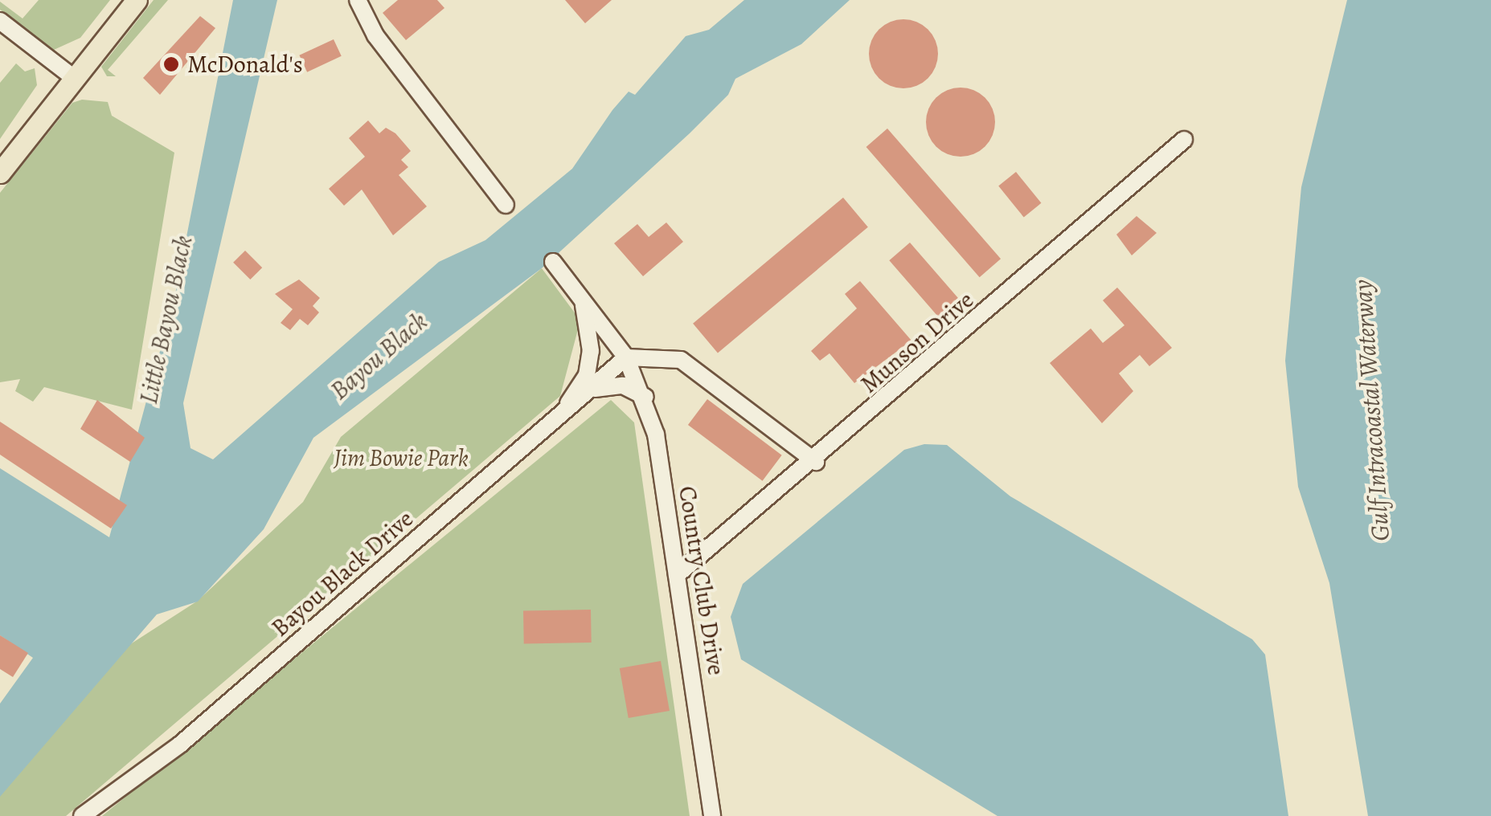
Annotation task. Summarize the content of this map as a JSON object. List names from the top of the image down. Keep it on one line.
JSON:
{"streets":{"street":["Munson Drive","Bayou Black Drive","Country Club Drive"]},"crossings":[["Munson Drive","Country Club Drive"],["Bayou Black Drive","Country Club Drive"]],"water":["Little Bayou Black","Bayou Black","Gulf Intracoastal Waterway"],"parks":["Jim Bowie Park"],"places":["McDonald's"]}
